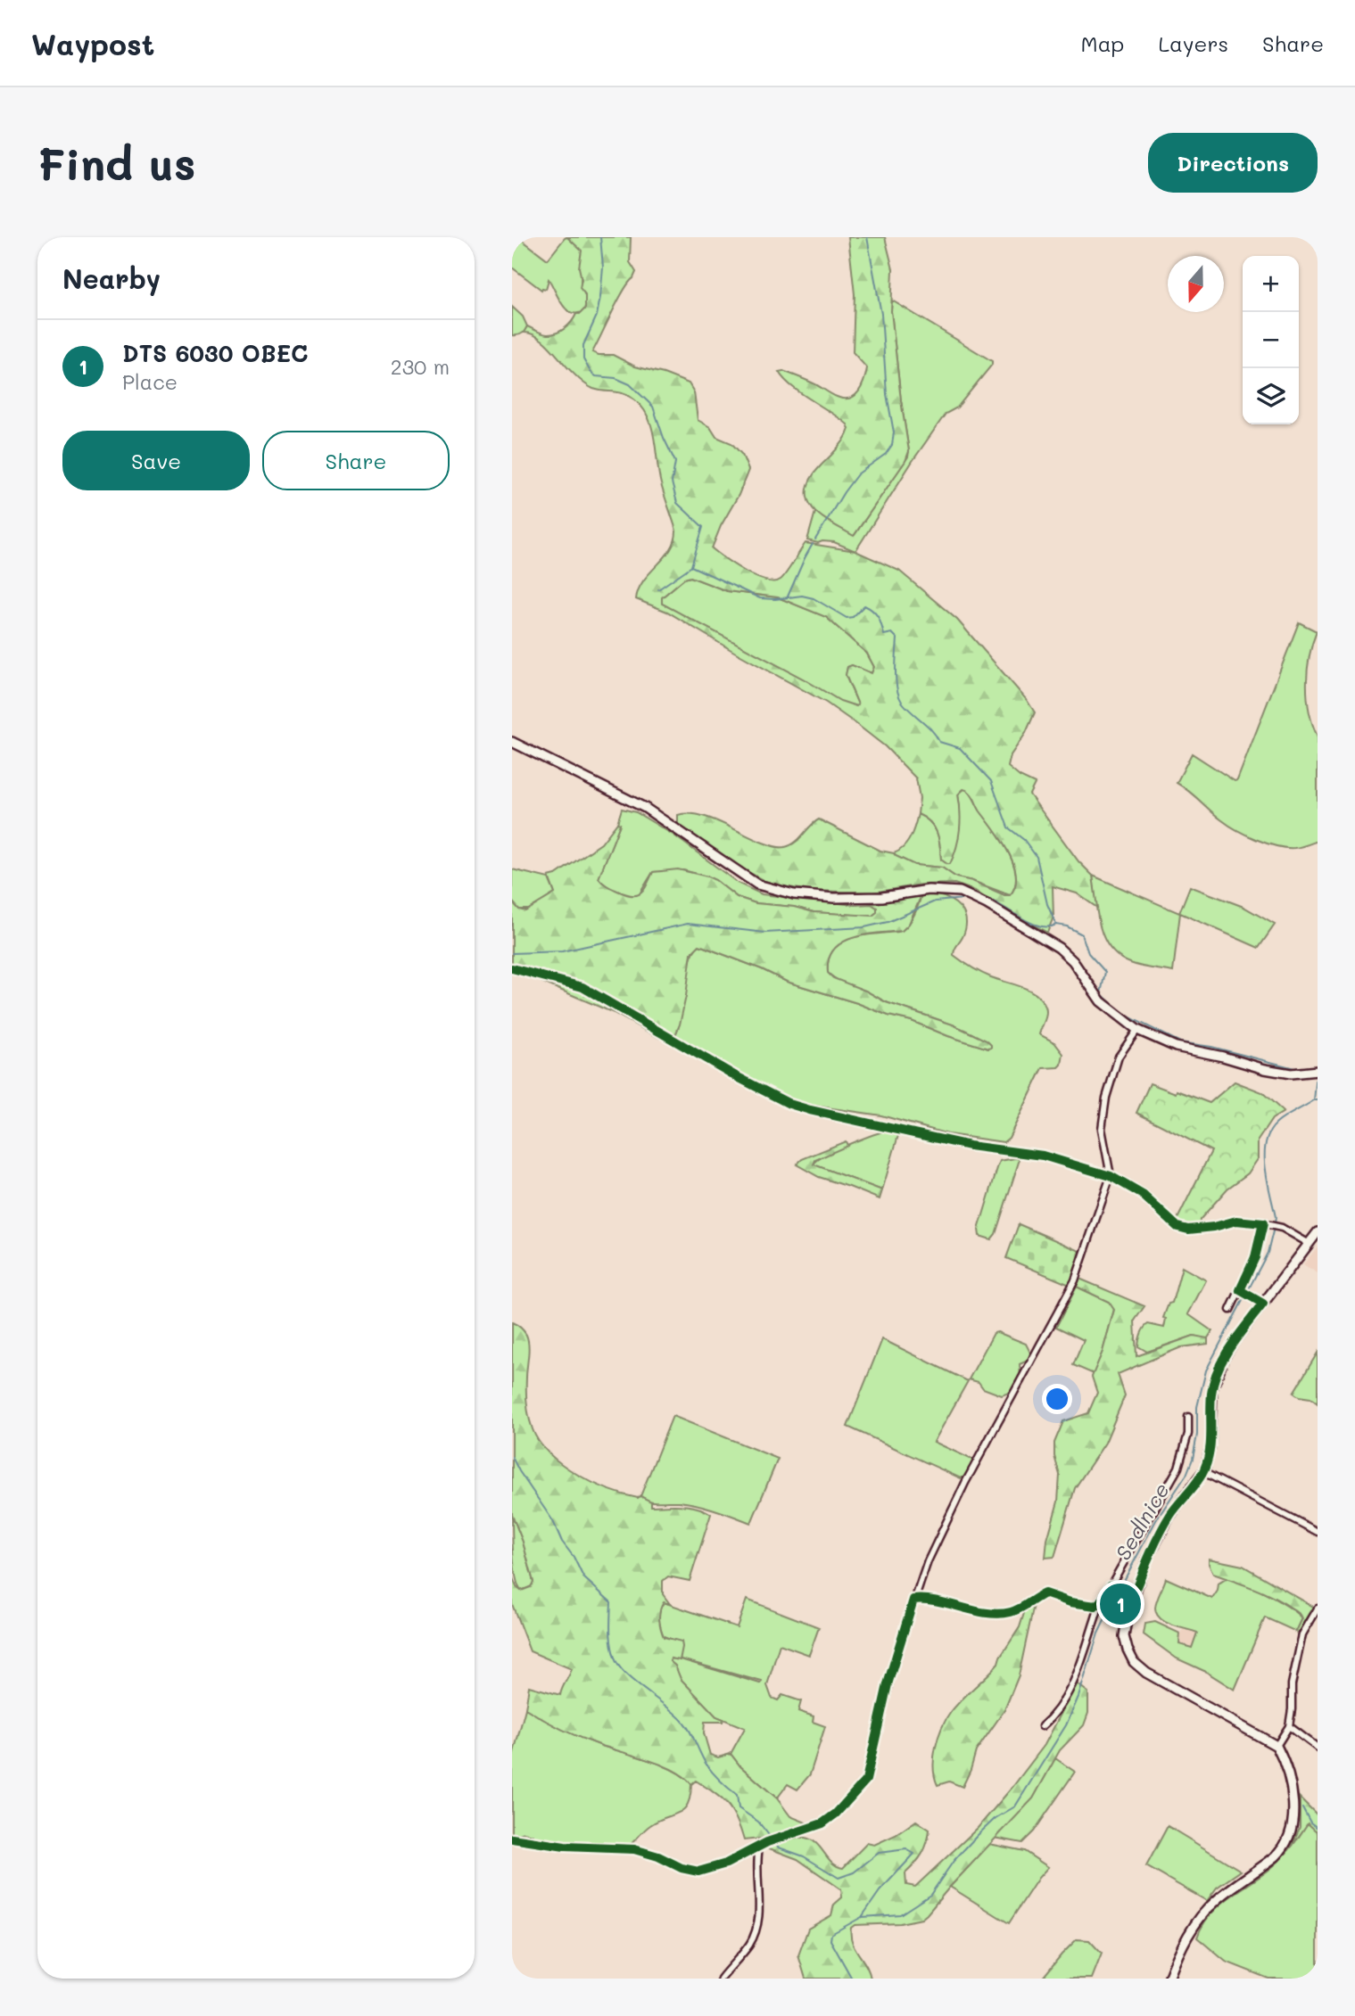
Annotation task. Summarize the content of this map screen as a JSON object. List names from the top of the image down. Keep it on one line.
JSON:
{"water":["Sedlnice"],"north":"bottom","page":{"header":"Waypost","nav":["Map","Layers","Share"],"buttons":["Directions",["Save","Share"]],"title":"Find us","heading":"Nearby","map_buttons":["+","−"],"list":[{"mark":"1","name":"DTS 6030 OBEC","note":"Place","value":"230 m"}],"pins":"1"}}
